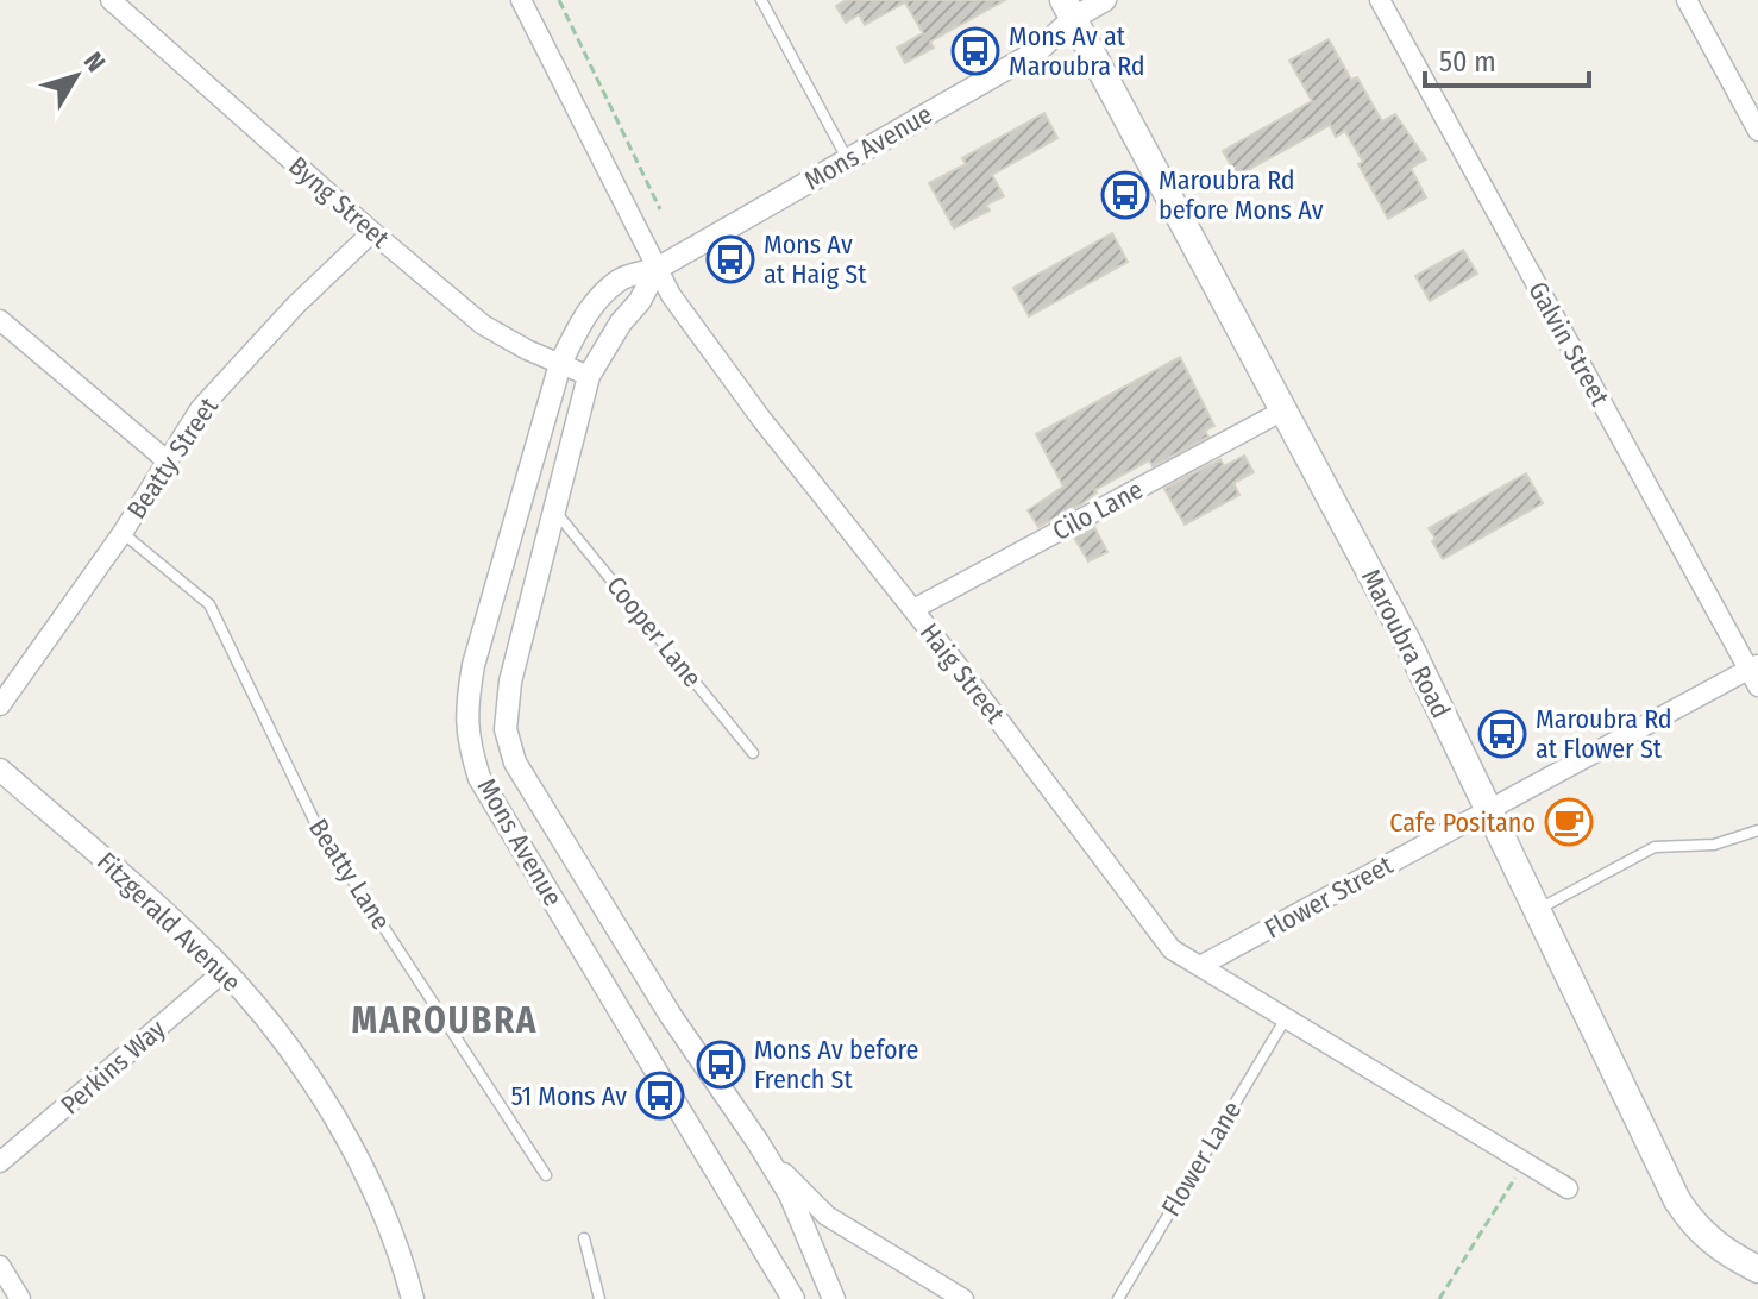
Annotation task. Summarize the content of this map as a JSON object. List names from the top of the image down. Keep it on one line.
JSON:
{"streets":{"main road":["Maroubra Road"],"street":["Mons Avenue","Byng Street","Galvin Street","Beatty Street","Cilo Lane","Haig Street","Flower Street","Fitzgerald Avenue","Perkins Way"],"lane":["Cooper Lane","Beatty Lane","Flower Lane"]},"crossings":[["Mons Avenue","Byng Street"],["Mons Avenue","Cooper Lane"],["Mons Avenue","Maroubra Road"],["Mons Avenue","Haig Street"],["Byng Street","Beatty Street"],["Galvin Street","Flower Street"],["Beatty Street","Beatty Lane"],["Cilo Lane","Maroubra Road"],["Cilo Lane","Haig Street"],["Maroubra Road","Flower Street"],["Haig Street","Flower Street"],["Haig Street","Flower Lane"],["Fitzgerald Avenue","Perkins Way"]],"districts":["MAROUBRA"],"places":{"bus stop":["Mons Av at Maroubra Rd","Maroubra Rd before Mons Av","Mons Av at Haig St","Maroubra Rd at Flower St","Mons Av before French St","51 Mons Av"],"cafe":["Cafe Positano"]},"scale_bar":"50 m","north":"top right"}
